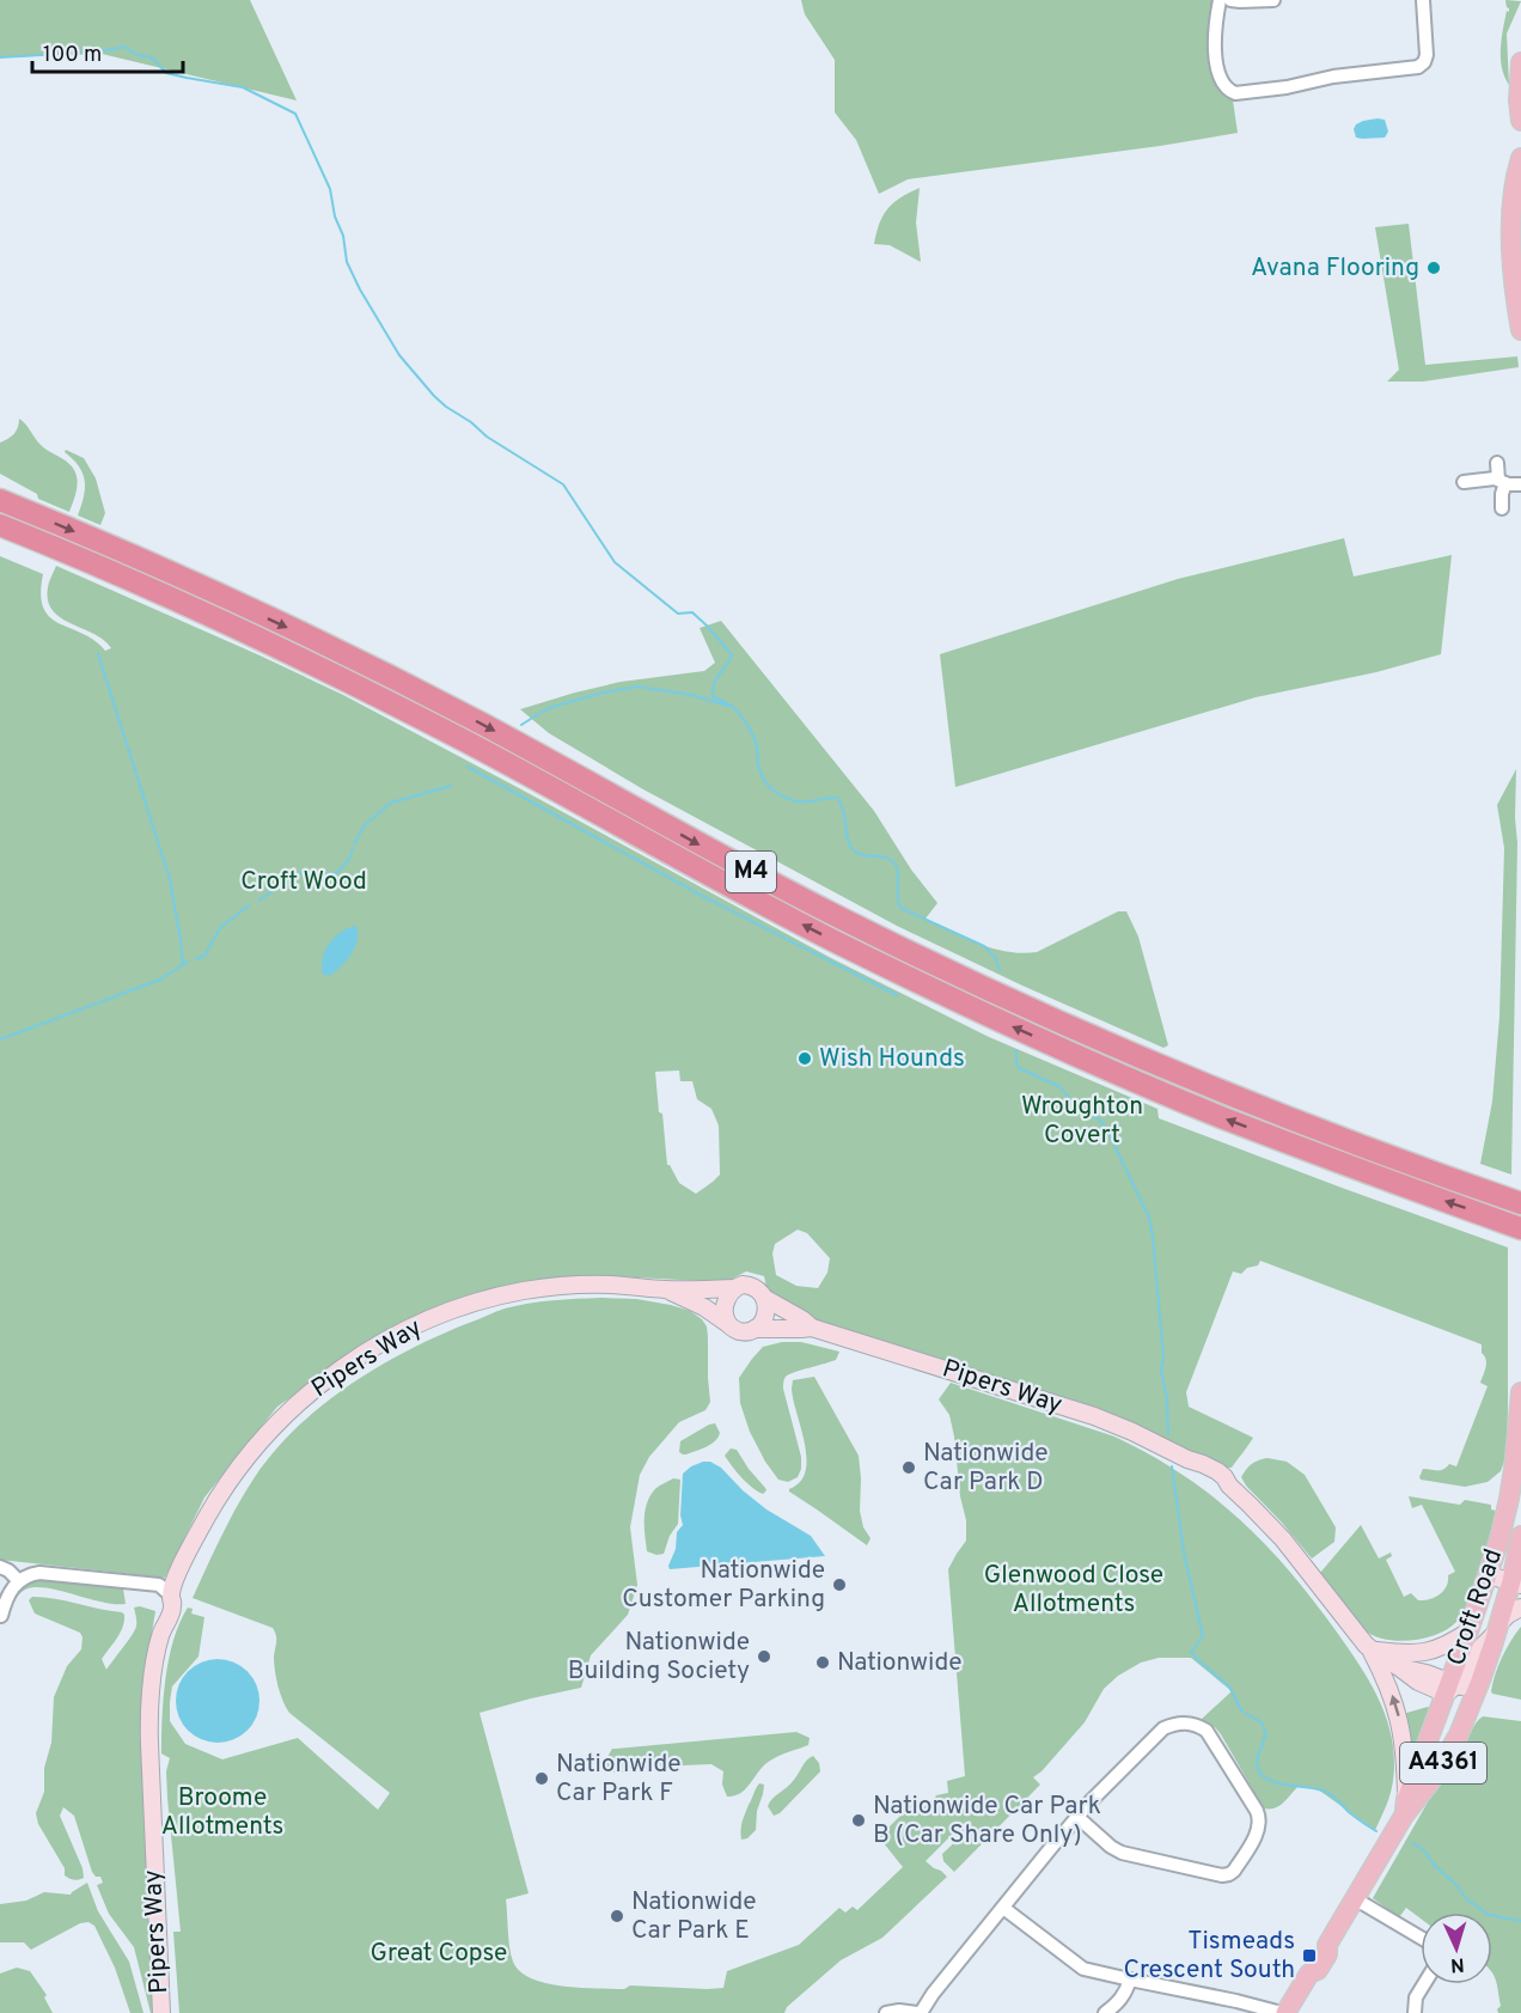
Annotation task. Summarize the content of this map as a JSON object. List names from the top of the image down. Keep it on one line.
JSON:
{"streets":{"highway":["M4"],"main road":["Pipers Way","Croft Road","A4361"]},"crossings":[["Pipers Way","Croft Road"]],"parks":["Croft Wood","Wroughton Covert","Glenwood Close Allotments","Broome Allotments","Great Copse"],"places":{"other":["Avana Flooring","Wish Hounds","Nationwide Car Park D","Nationwide Customer Parking","Nationwide Building Society","Nationwide","Nationwide Car Park F","Nationwide Car Park B (Car Share Only)","Nationwide Car Park E"],"transit":["Tismeads Crescent South"]},"scale_bar":"100 m","north":"bottom"}
